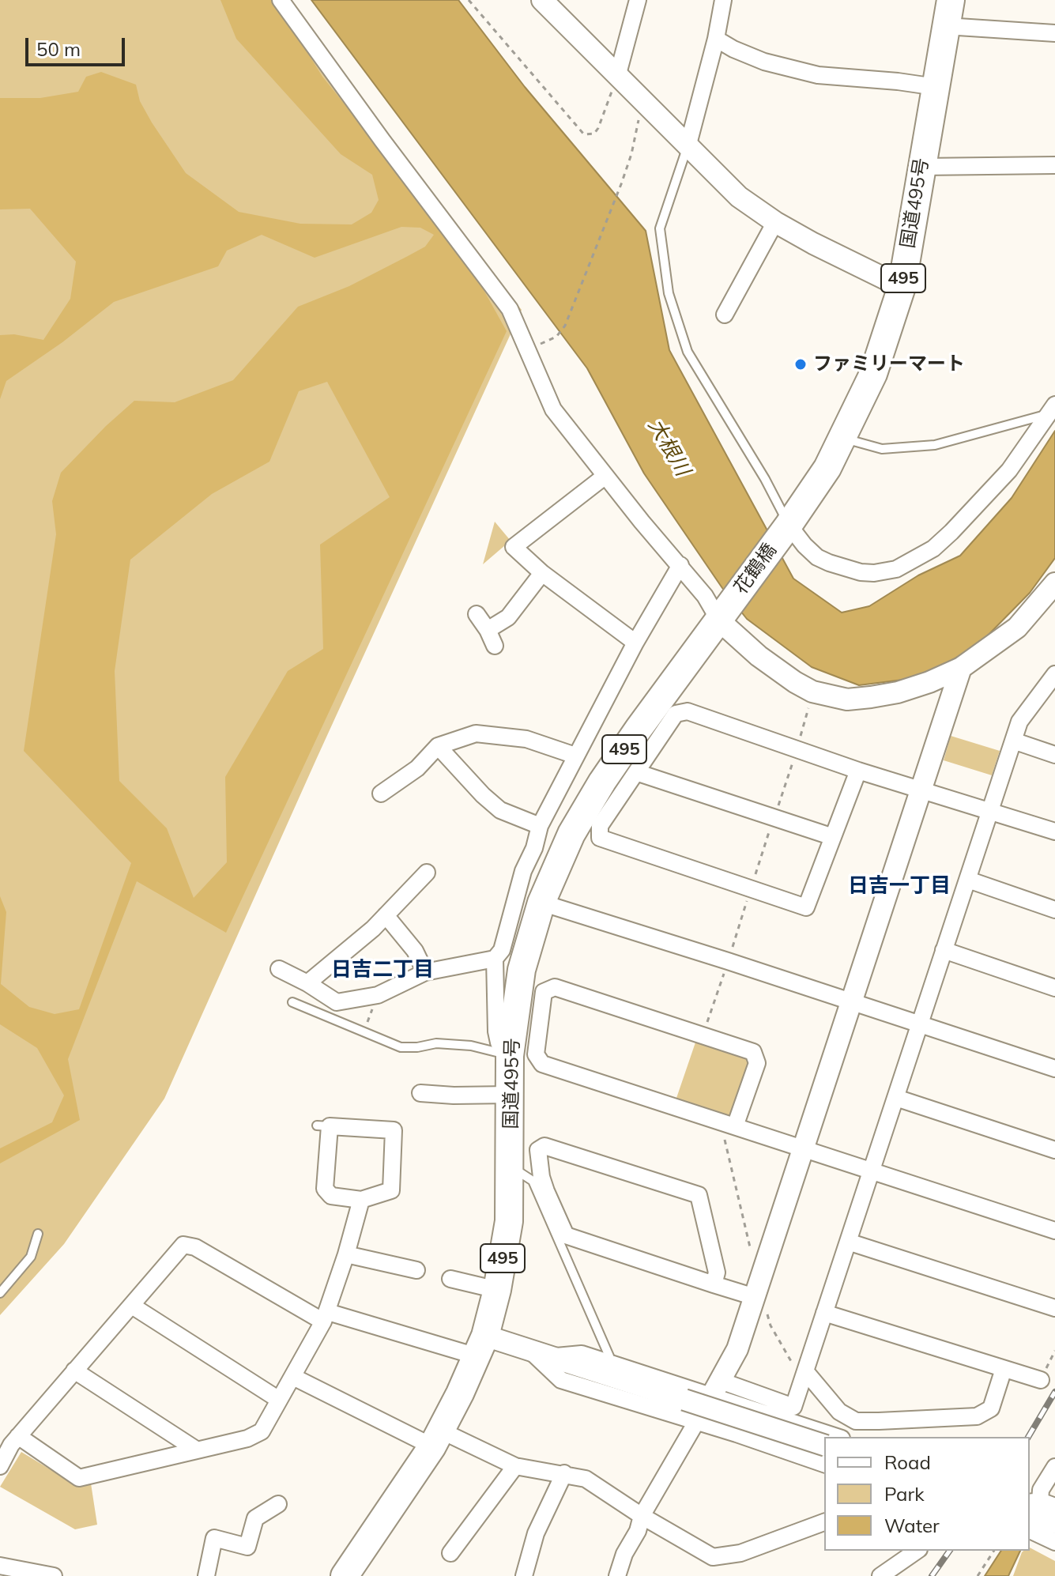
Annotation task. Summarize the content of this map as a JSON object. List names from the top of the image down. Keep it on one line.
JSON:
{"streets":{"highway":["国道495号","495","花鶴橋"]},"crossings":[["国道495号","花鶴橋"]],"districts":["日吉一丁目","日吉二丁目"],"water":["大根川"],"places":["ファミリーマート"],"legend":["Road","Park","Water"],"scale_bar":"50 m"}
